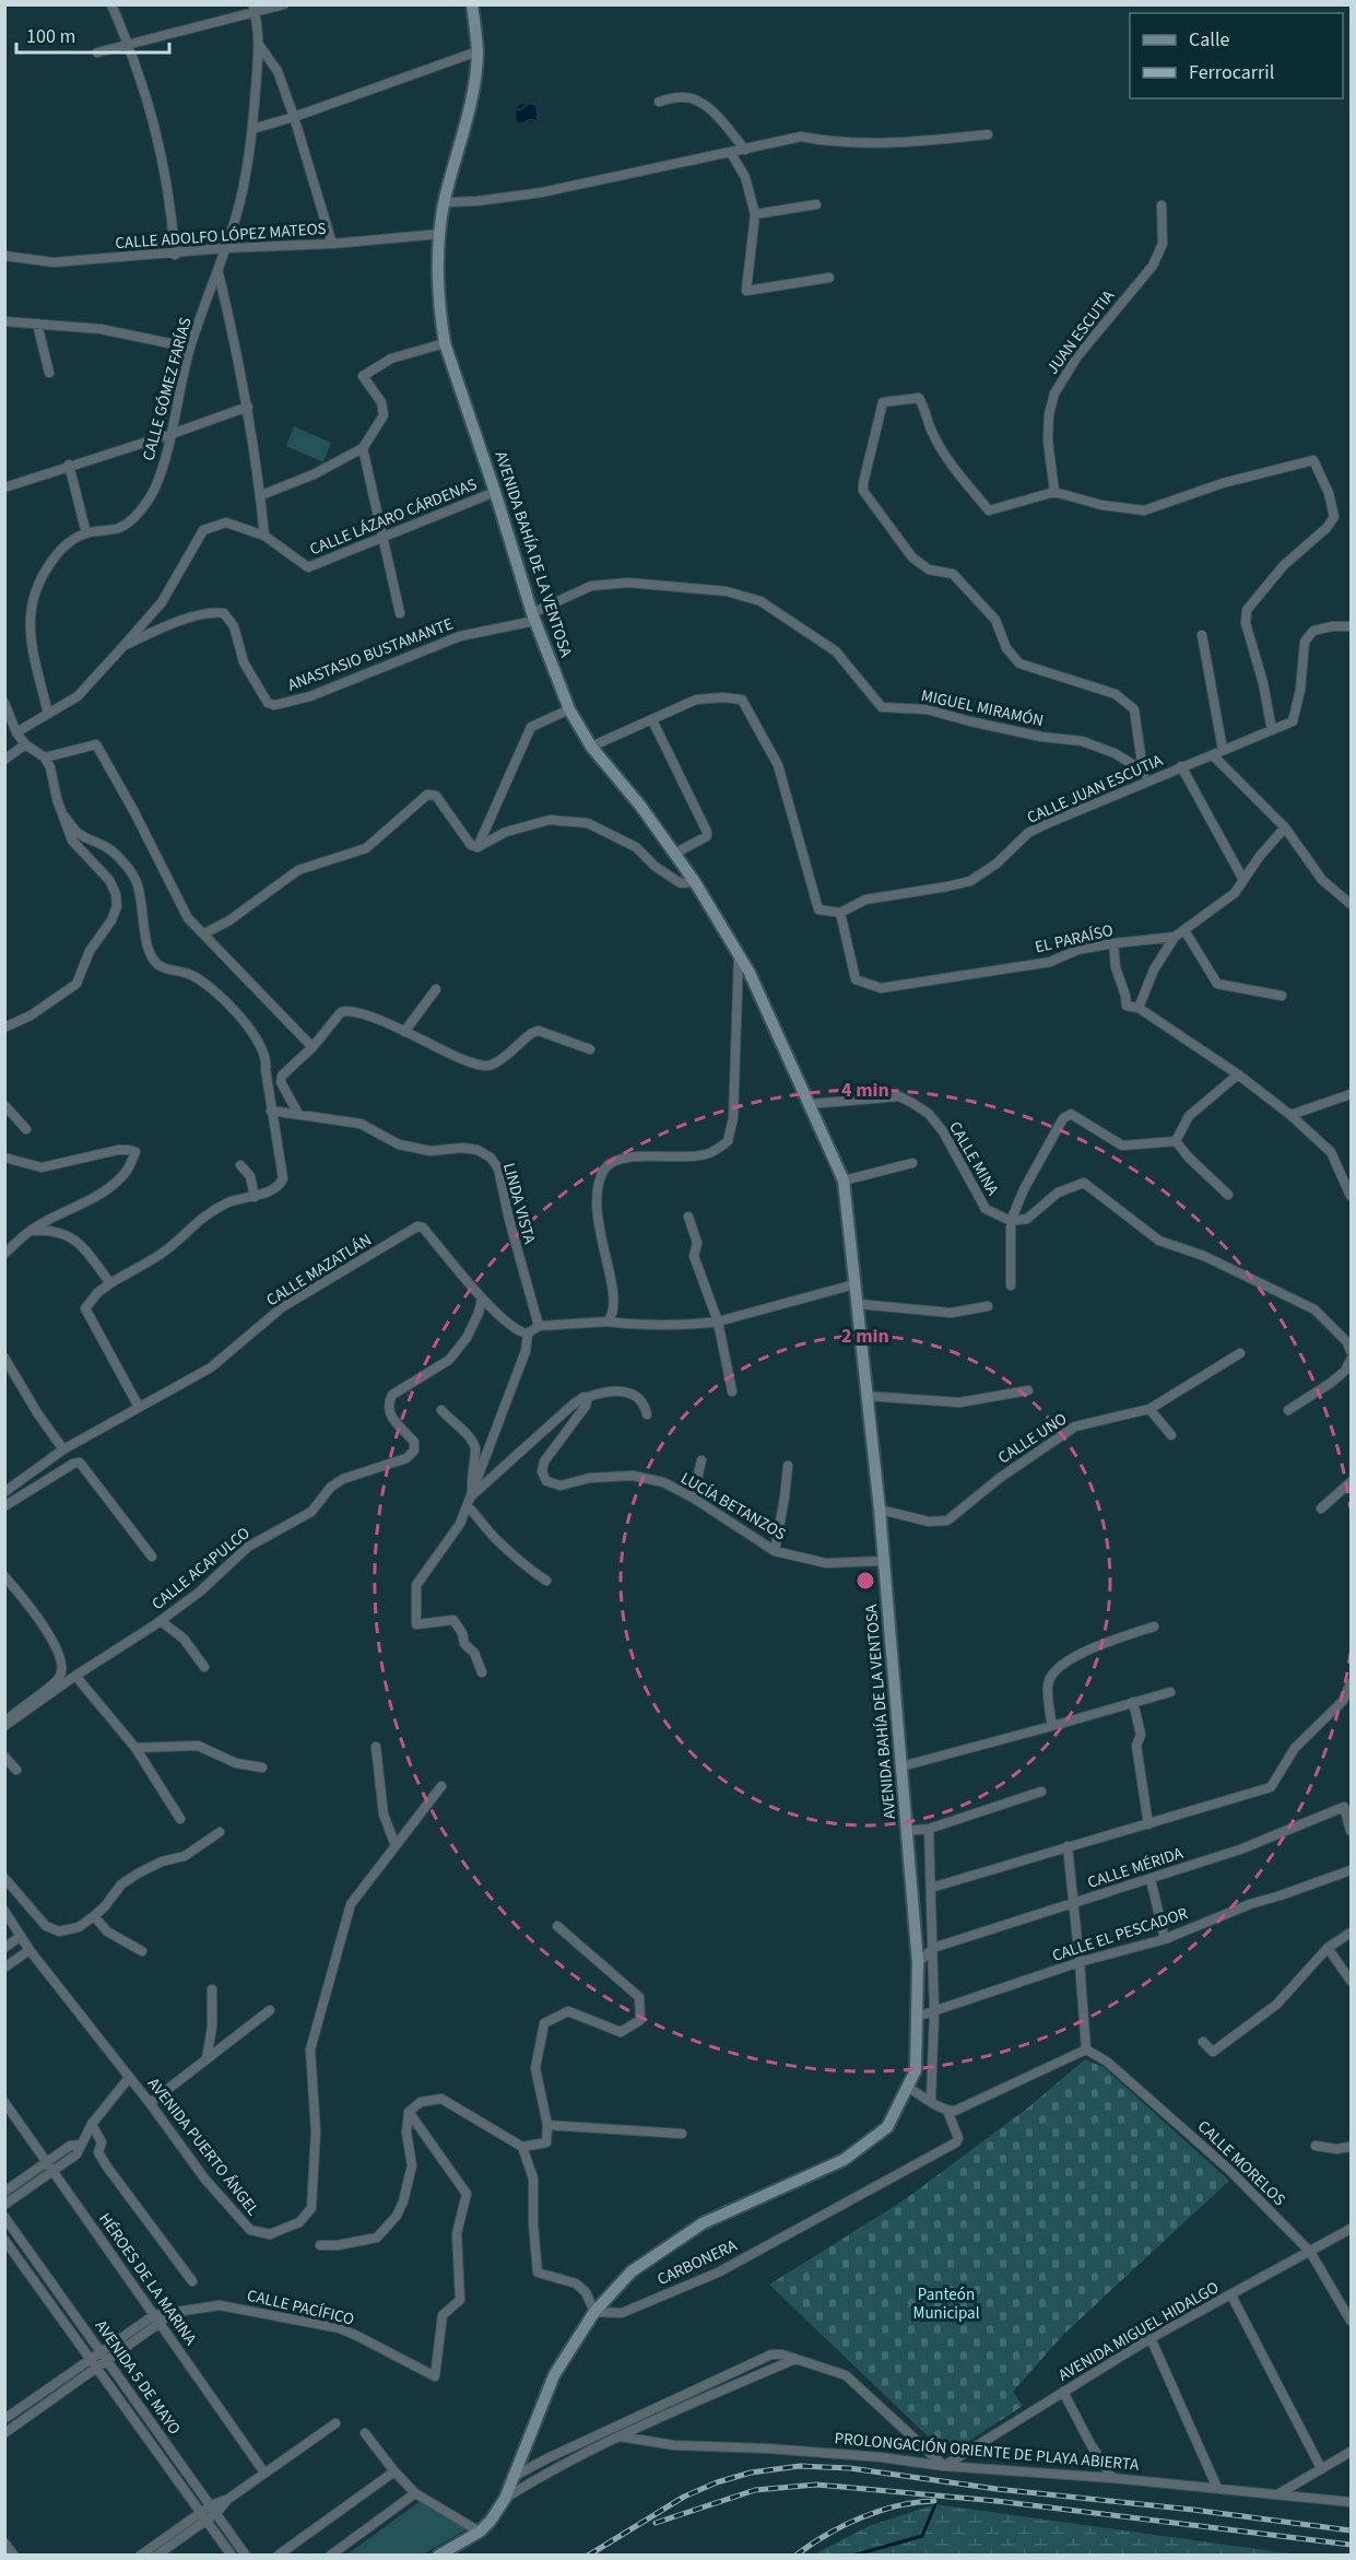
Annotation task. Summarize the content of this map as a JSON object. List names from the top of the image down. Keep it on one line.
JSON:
{"streets":{"main road":["AVENIDA BAHÍA DE LA VENTOSA"],"street":["CALLE ADOLFO LÓPEZ MATEOS","JUAN ESCUTIA","CALLE GÓMEZ FARÍAS","CALLE LÁZARO CÁRDENAS","ANASTASIO BUSTAMANTE","MIGUEL MIRAMÓN","CALLE JUAN ESCUTIA","EL PARAÍSO","CALLE MINA","LINDA VISTA","CALLE MAZATLÁN","CALLE UNO","LUCÍA BETANZOS","CALLE ACAPULCO","CALLE MÉRIDA","CALLE EL PESCADOR","AVENIDA PUERTO ÁNGEL","CALLE MORELOS","CARBONERA","HÉROES DE LA MARINA","CALLE PACÍFICO","AVENIDA MIGUEL HIDALGO","AVENIDA 5 DE MAYO","PROLONGACIÓN ORIENTE DE PLAYA ABIERTA"]},"crossings":[["CALLE ADOLFO LÓPEZ MATEOS","CALLE GÓMEZ FARÍAS"],["CALLE ADOLFO LÓPEZ MATEOS","AVENIDA BAHÍA DE LA VENTOSA"],["CALLE GÓMEZ FARÍAS","CALLE LÁZARO CÁRDENAS"],["CALLE LÁZARO CÁRDENAS","AVENIDA BAHÍA DE LA VENTOSA"],["CALLE LÁZARO CÁRDENAS","ANASTASIO BUSTAMANTE"],["AVENIDA BAHÍA DE LA VENTOSA","ANASTASIO BUSTAMANTE"],["AVENIDA BAHÍA DE LA VENTOSA","MIGUEL MIRAMÓN"],["AVENIDA BAHÍA DE LA VENTOSA","CALLE MINA"],["AVENIDA BAHÍA DE LA VENTOSA","CALLE UNO"],["AVENIDA BAHÍA DE LA VENTOSA","LUCÍA BETANZOS"],["AVENIDA BAHÍA DE LA VENTOSA","CALLE EL PESCADOR"],["AVENIDA BAHÍA DE LA VENTOSA","CARBONERA"],["ANASTASIO BUSTAMANTE","MIGUEL MIRAMÓN"],["CALLE JUAN ESCUTIA","EL PARAÍSO"],["CALLE MAZATLÁN","CALLE ACAPULCO"],["CALLE MORELOS","AVENIDA MIGUEL HIDALGO"],["HÉROES DE LA MARINA","CALLE PACÍFICO"],["CALLE PACÍFICO","AVENIDA 5 DE MAYO"],["AVENIDA MIGUEL HIDALGO","PROLONGACIÓN ORIENTE DE PLAYA ABIERTA"]],"parks":["Panteón Municipal"],"legend":["Calle","Ferrocarril"],"scale_bar":"100 m","rings":["4 min","2 min"]}
